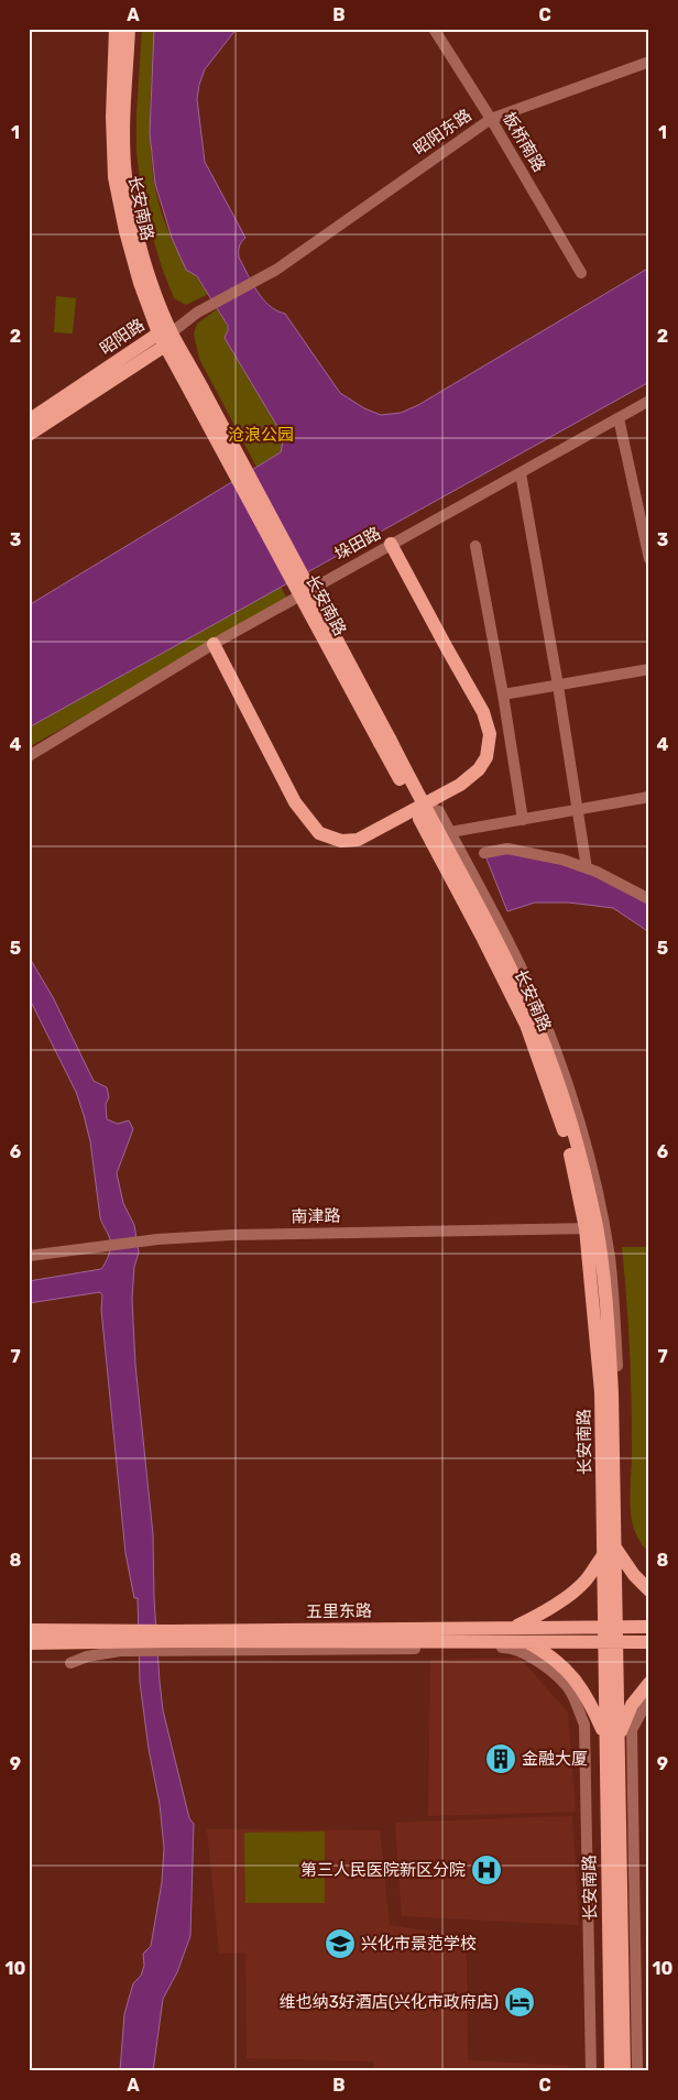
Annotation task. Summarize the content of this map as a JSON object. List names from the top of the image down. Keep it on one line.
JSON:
{"streets":{"main road":["长安南路","昭阳路","五里东路"],"street":["昭阳东路","板桥南路","垛田路","南津路"]},"crossings":[["昭阳东路","板桥南路"],["昭阳东路","长安南路"],["昭阳东路","昭阳路"],["长安南路","昭阳路"],["长安南路","南津路"],["长安南路","五里东路"]],"parks":["沧浪公园"],"places":{"building":["金融大厦"],"hospital":["第三人民医院新区分院"],"school or university":["兴化市景范学校"],"hotel":["维也纳3好酒店(兴化市政府店)"]},"grid":{"columns":["A","B","C"],"rows":["1","2","3","4","5","6","7","8","9","10"]}}
